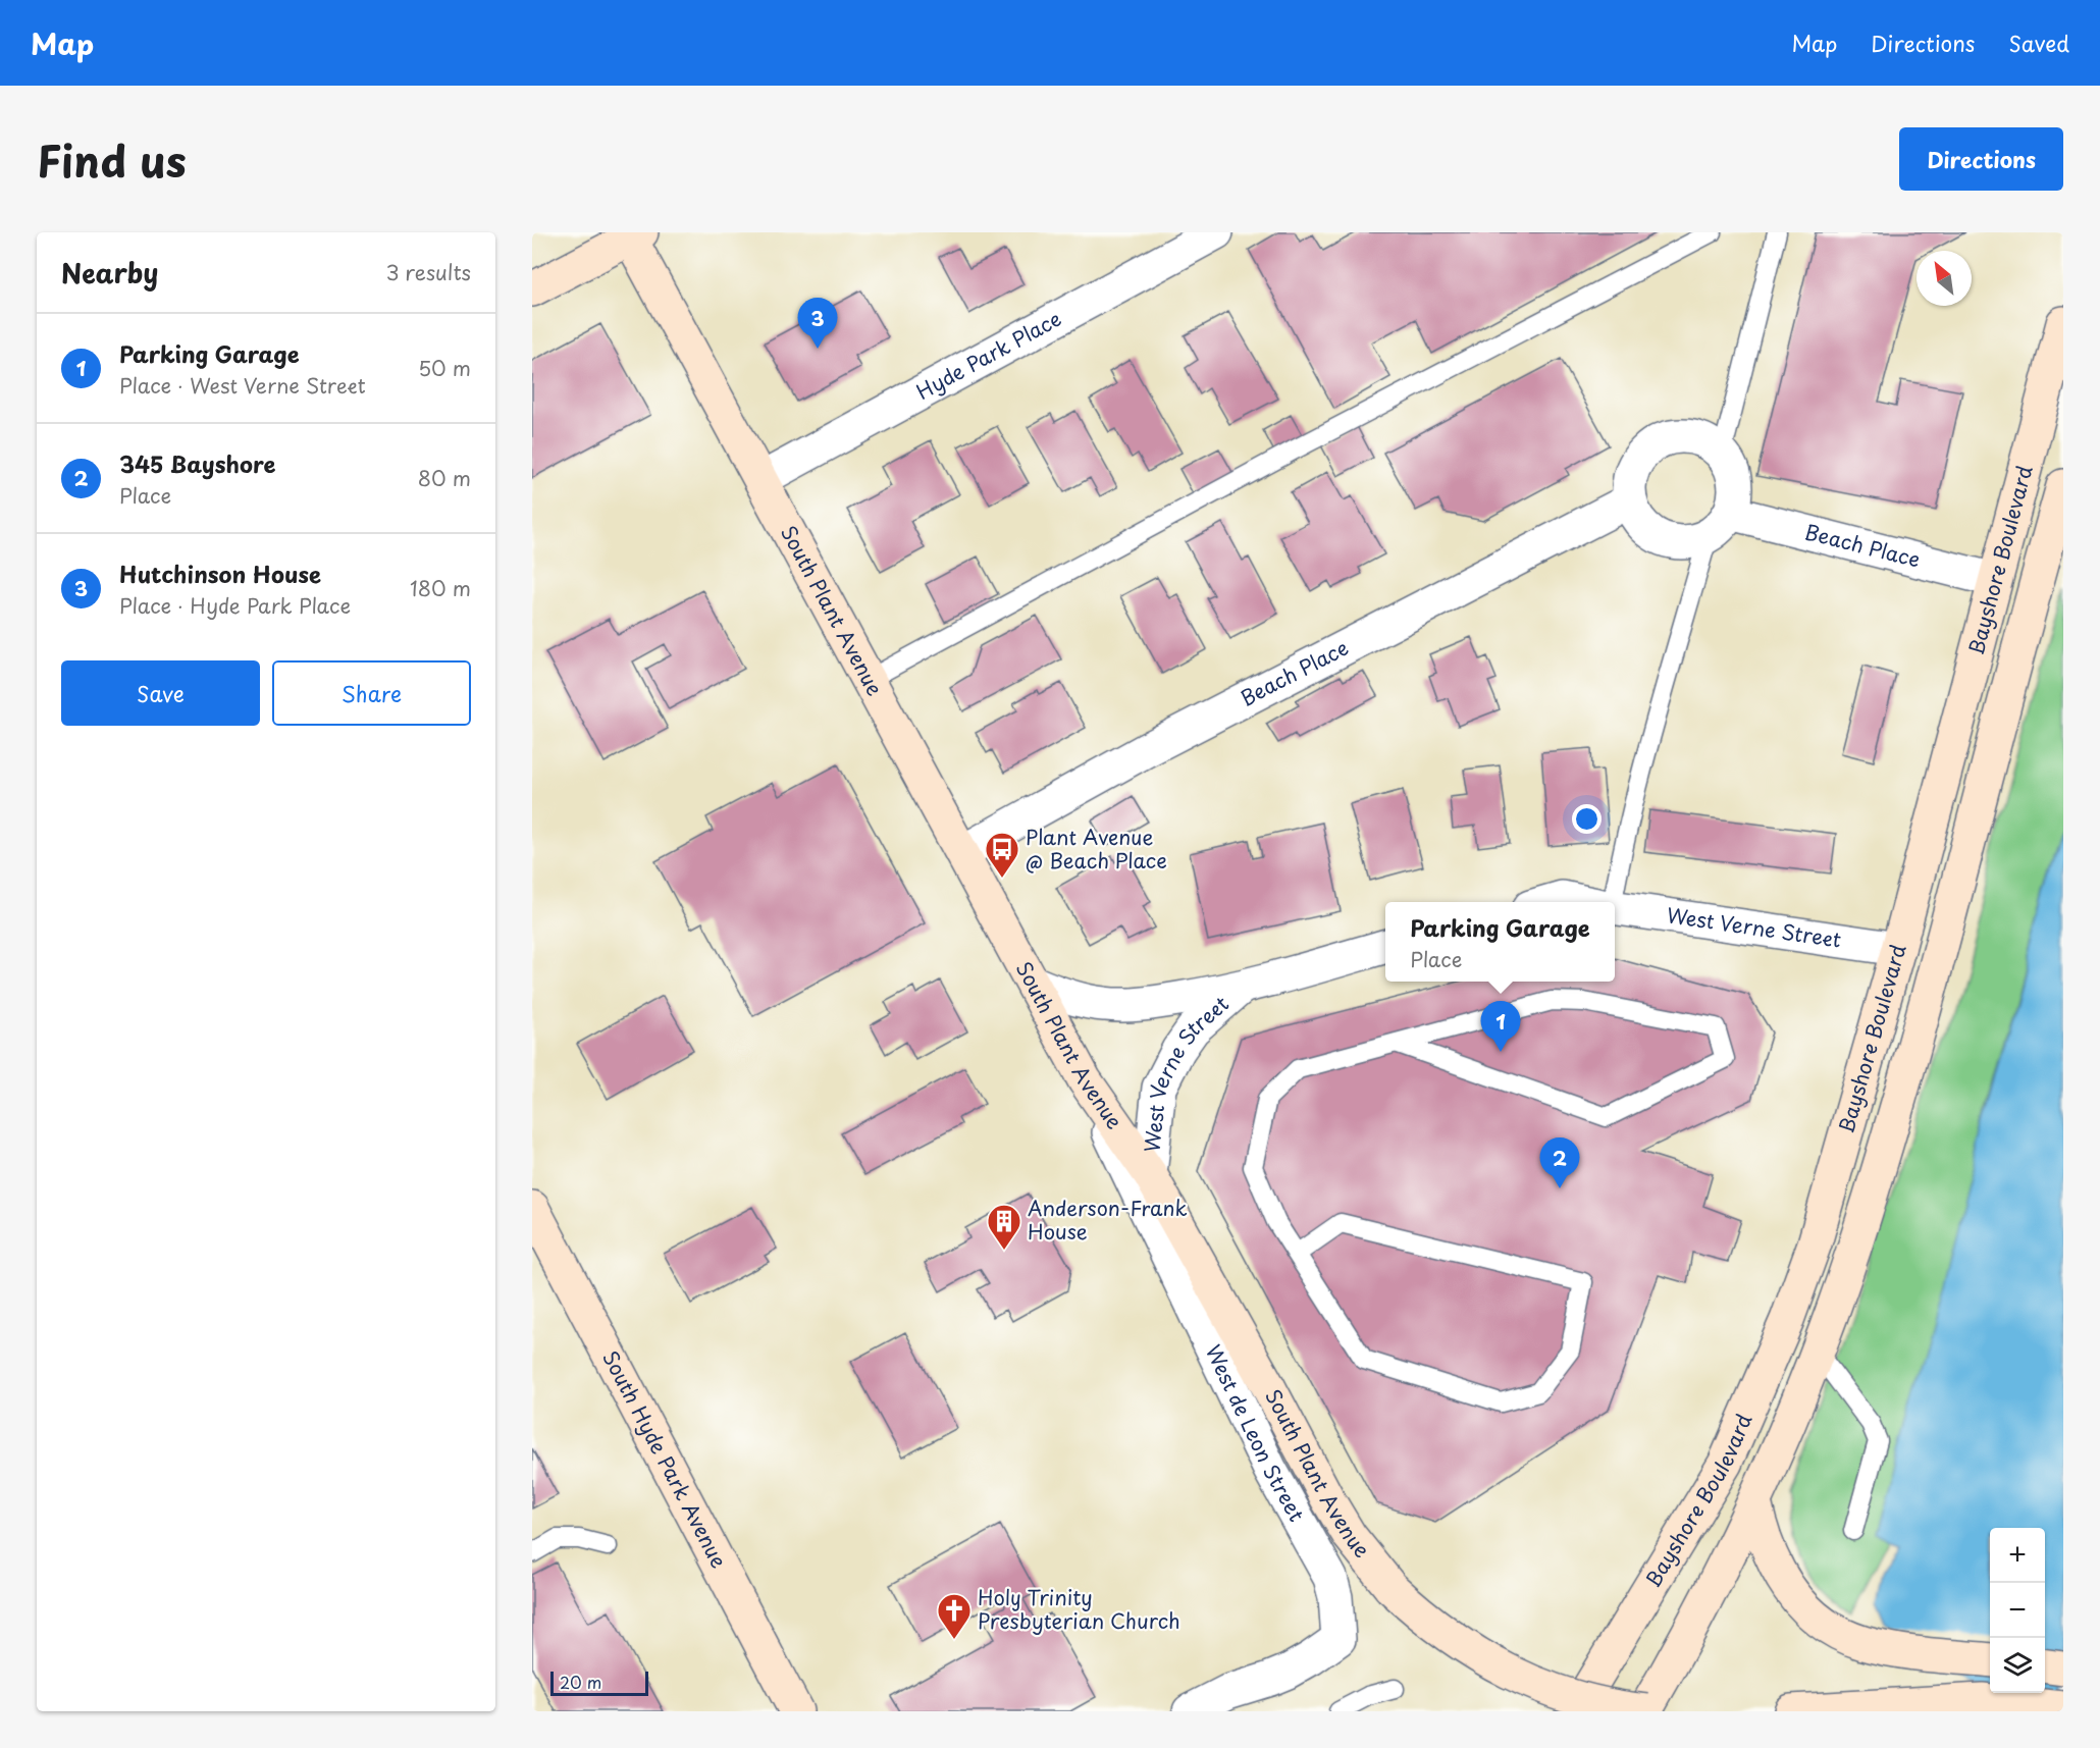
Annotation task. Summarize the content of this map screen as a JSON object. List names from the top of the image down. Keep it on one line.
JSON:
{"streets":{"street":["Hyde Park Place","Beach Place","Bayshore Boulevard","South Plant Avenue","West Verne Street","West de Leon Street","South Hyde Park Avenue"]},"crossings":[["Hyde Park Place","South Plant Avenue"],["Beach Place","Bayshore Boulevard"],["Beach Place","South Plant Avenue"],["Bayshore Boulevard","South Plant Avenue"],["Bayshore Boulevard","West Verne Street"],["South Plant Avenue","West Verne Street"],["South Plant Avenue","West de Leon Street"]],"places":{"bus stop":["Plant Avenue @ Beach Place"],"building":["Anderson-Frank House"],"church":["Holy Trinity Presbyterian Church"]},"scale_bar":"20 m","north":"top left","page":{"header":"Map","nav":["Map","Directions","Saved"],"title":"Find us","buttons":["Directions",["Save","Share"]],"heading":["Nearby","3 results"],"pins":["3","1","2"],"list":[{"mark":"1","name":"Parking Garage","note":"Place · West Verne Street","value":"50 m"},{"mark":"2","name":"345 Bayshore","note":"Place","value":"80 m"},{"mark":"3","name":"Hutchinson House","note":"Place · Hyde Park Place","value":"180 m"}],"popup":["Parking Garage","Place"],"map_buttons":["+","−"],"scale":"20 m"}}
